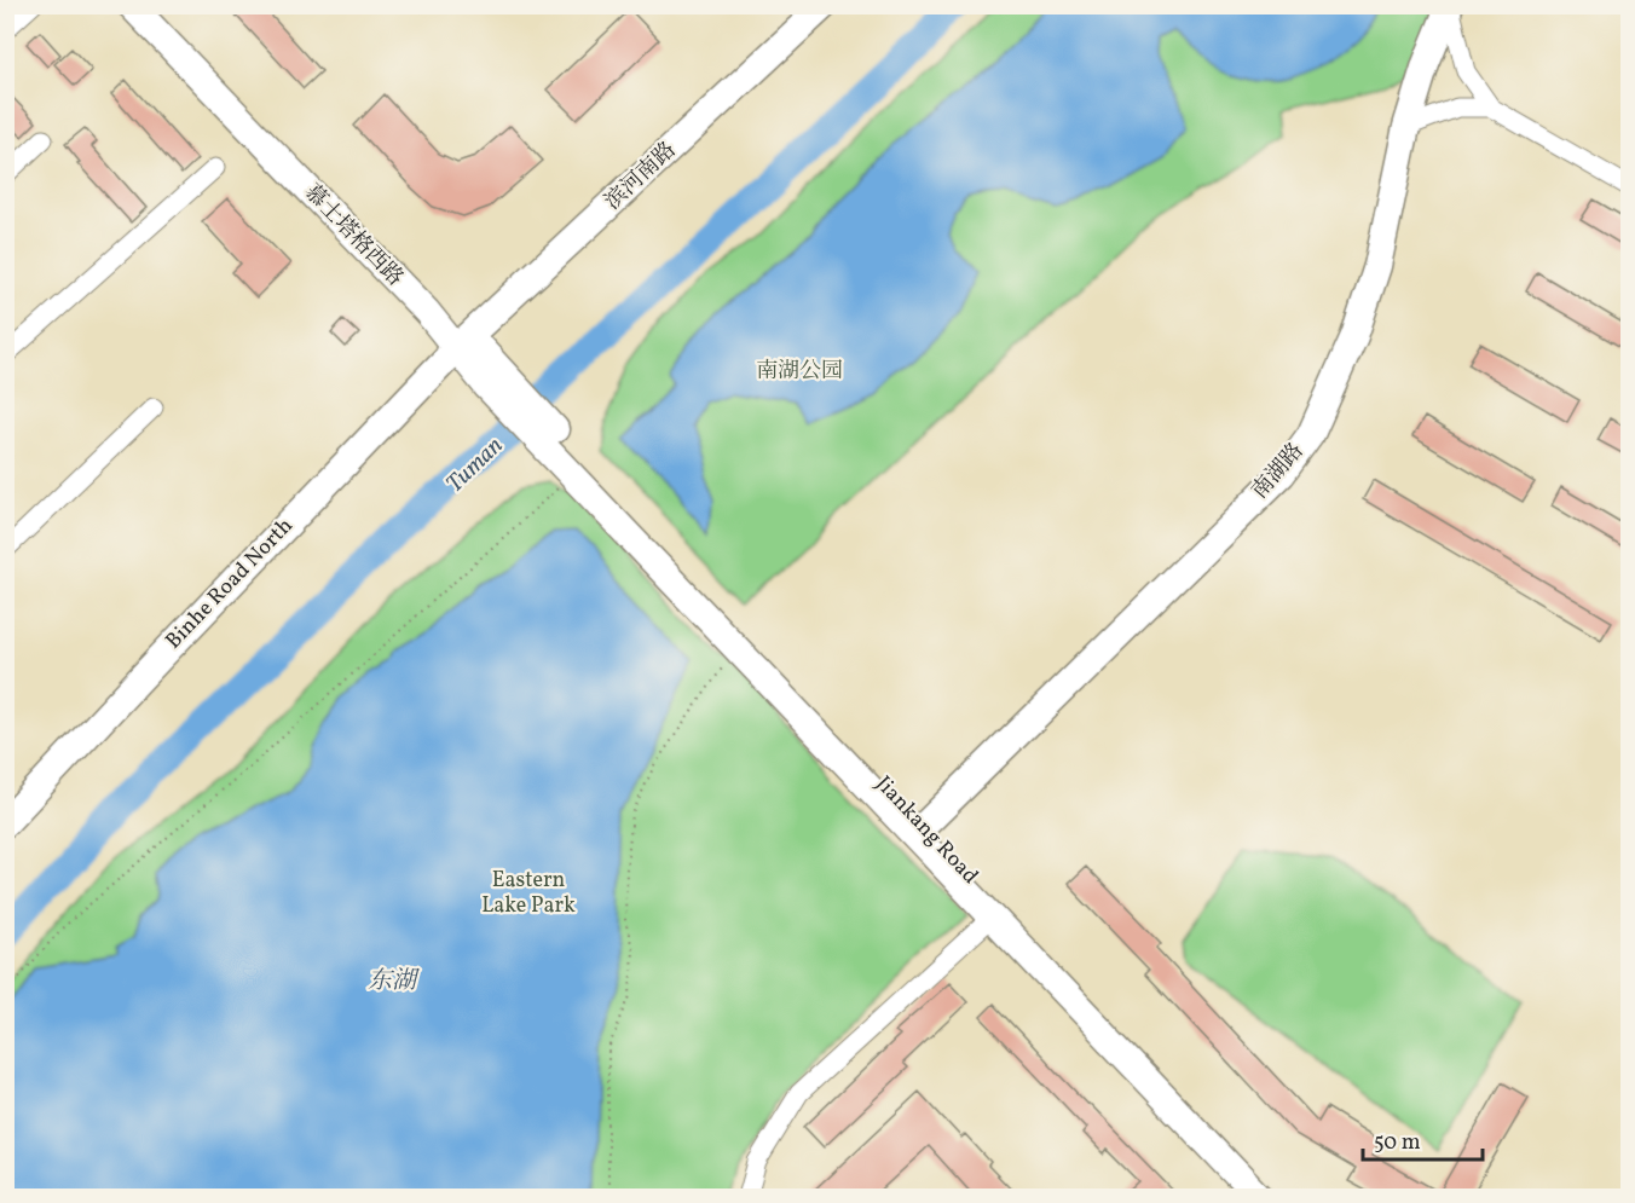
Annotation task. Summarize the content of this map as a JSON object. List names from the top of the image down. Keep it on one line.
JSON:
{"streets":{"main road":["滨河南路","慕士塔格西路","南湖路","Binhe Road North","Jiankang Road"]},"crossings":[["滨河南路","慕士塔格西路"],["滨河南路","Binhe Road North"],["慕士塔格西路","Binhe Road North"],["慕士塔格西路","Jiankang Road"],["南湖路","Jiankang Road"]],"water":["Tuman","东湖"],"parks":["南湖公园","Eastern Lake Park"],"scale_bar":"50 m"}
